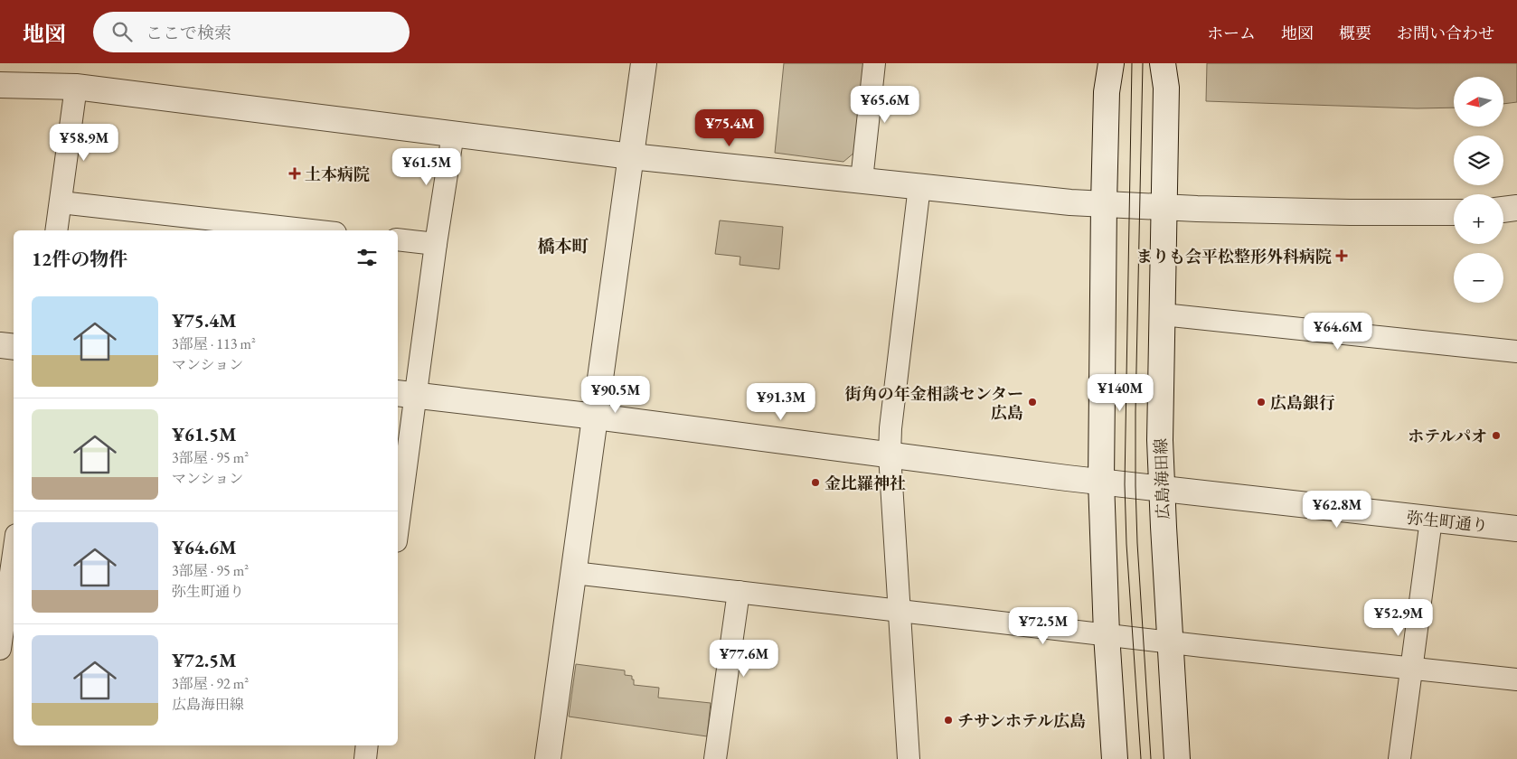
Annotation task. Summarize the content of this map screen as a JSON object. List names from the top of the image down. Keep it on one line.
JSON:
{"streets":{"street":["広島海田線","弥生町通り"]},"crossings":[["広島海田線","弥生町通り"]],"districts":["橋本町"],"places":{"health":["土本病院","まりも会平松整形外科病院"],"other":["街角の年金相談センター 広島","広島銀行","ホテルパオ","金比羅神社","チサンホテル広島"]},"north":"left","page":{"header":"地図","search":"ここで検索","nav":["ホーム","地図","概要","お問い合わせ"],"map_buttons":["+","−"],"price":["¥65.6M","¥75.4M","¥58.9M","¥61.5M","¥64.6M","¥140M","¥90.5M","¥91.3M","¥62.8M","¥52.9M","¥72.5M","¥77.6M"],"heading":"12件の物件","list":[{"name":"¥75.4M","note":"3部屋 · 113 m² · マンション"},{"name":"¥61.5M","note":"3部屋 · 95 m² · マンション"},{"name":"¥64.6M","note":"3部屋 · 95 m² · 弥生町通り"},{"name":"¥72.5M","note":"3部屋 · 92 m² · 広島海田線"}]}}
